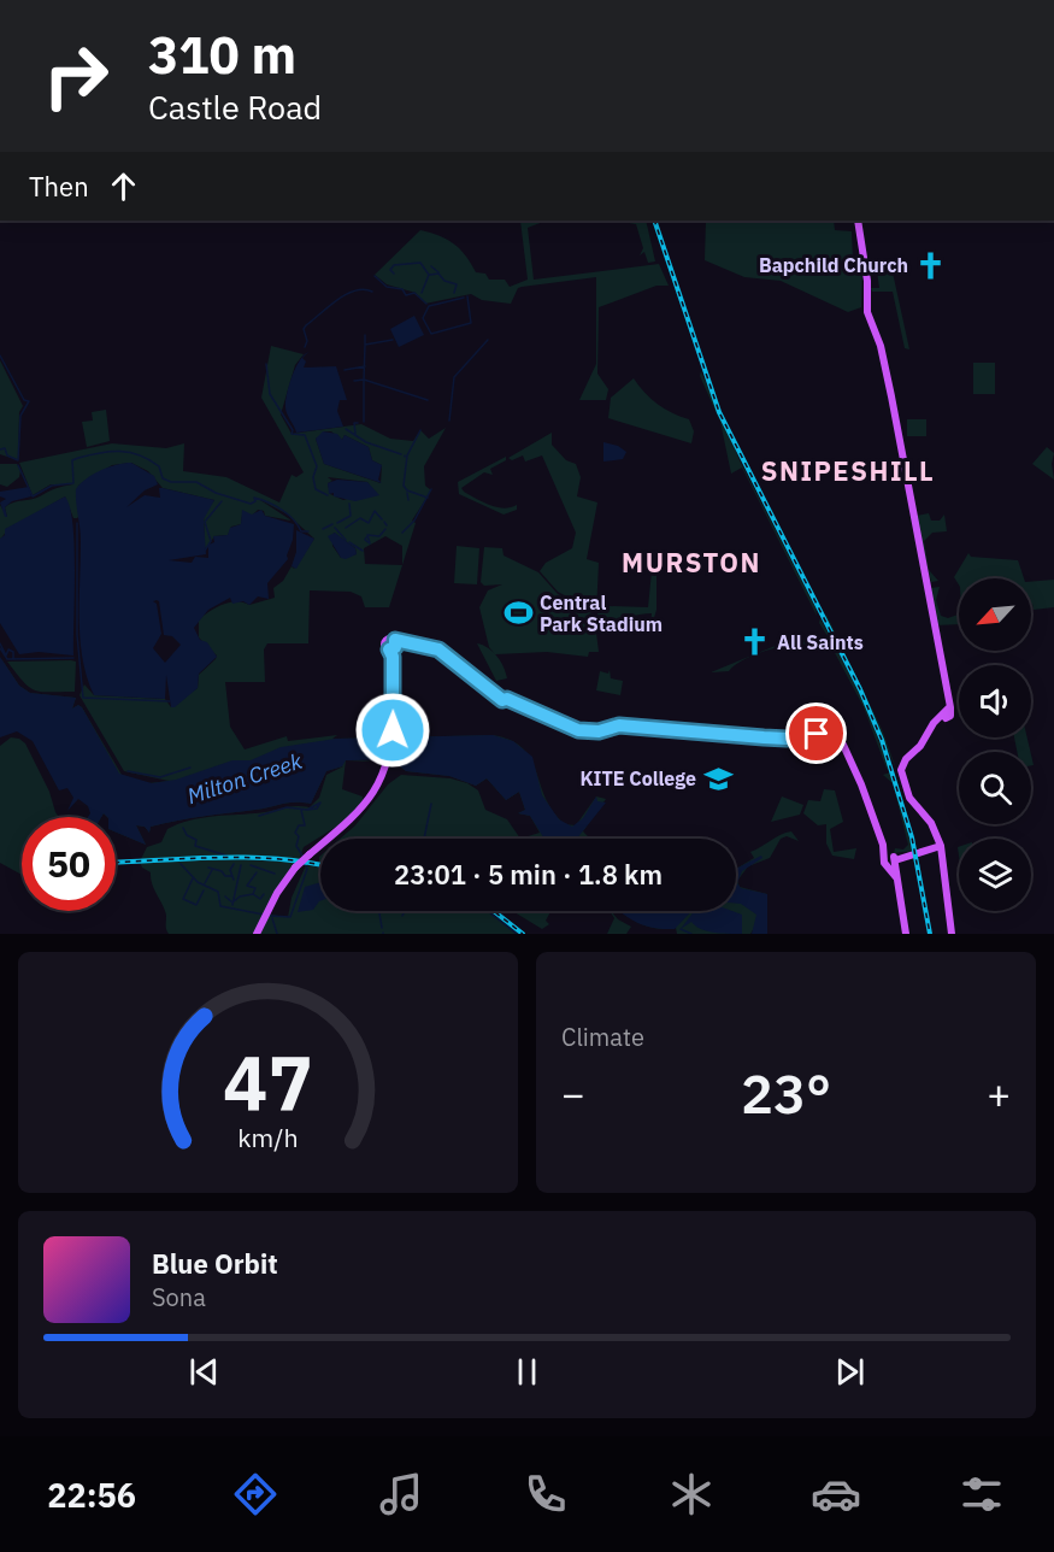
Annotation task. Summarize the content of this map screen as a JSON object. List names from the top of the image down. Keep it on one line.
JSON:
{"districts":["SNIPESHILL","MURSTON"],"water":["Milton Creek"],"places":{"church":["Bapchild Church","All Saints"],"sports":["Central Park Stadium"],"school or university":["KITE College"]},"north":"bottom left","page":{"turn":["310 m","Castle Road"],"then":"Then","limit":"50","trip":"23:01 · 5 min · 1.8 km","tile":"Climate","heat":["−","23°","+"],"song":["Blue Orbit","Sona"],"tabs":"22:56","gauge":["47","km/h"]}}
